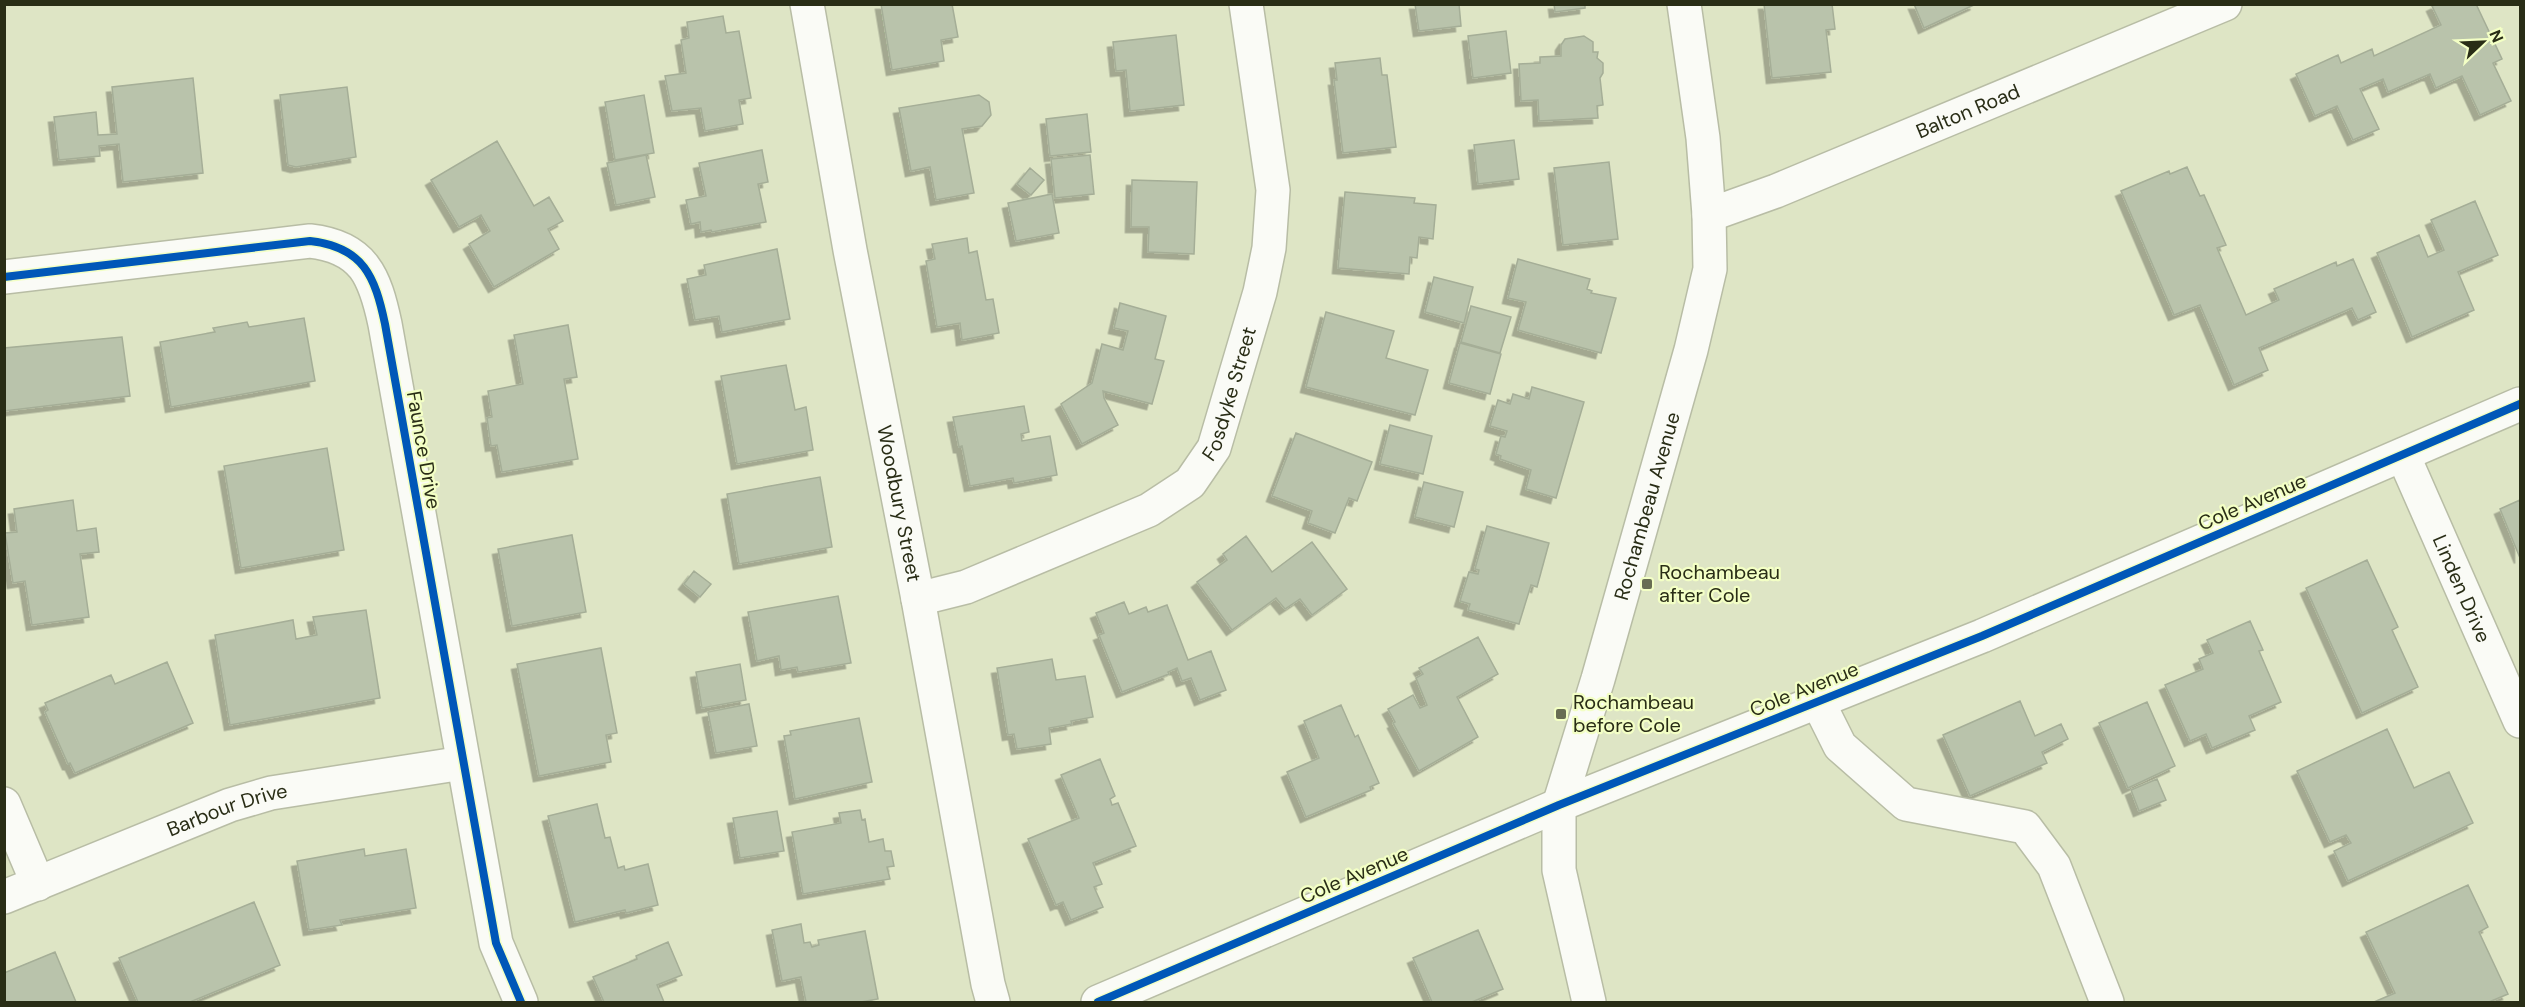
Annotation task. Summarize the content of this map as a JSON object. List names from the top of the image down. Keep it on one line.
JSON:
{"streets":{"street":["Balton Road","Fosdyke Street","Faunce Drive","Cole Avenue","Woodbury Street","Rochambeau Avenue","Linden Drive","Barbour Drive"]},"crossings":[["Balton Road","Rochambeau Avenue"],["Fosdyke Street","Woodbury Street"],["Faunce Drive","Barbour Drive"],["Cole Avenue","Rochambeau Avenue"],["Cole Avenue","Linden Drive"]],"places":{"transit":["Rochambeau after Cole","Rochambeau before Cole"]},"north":"top right"}
